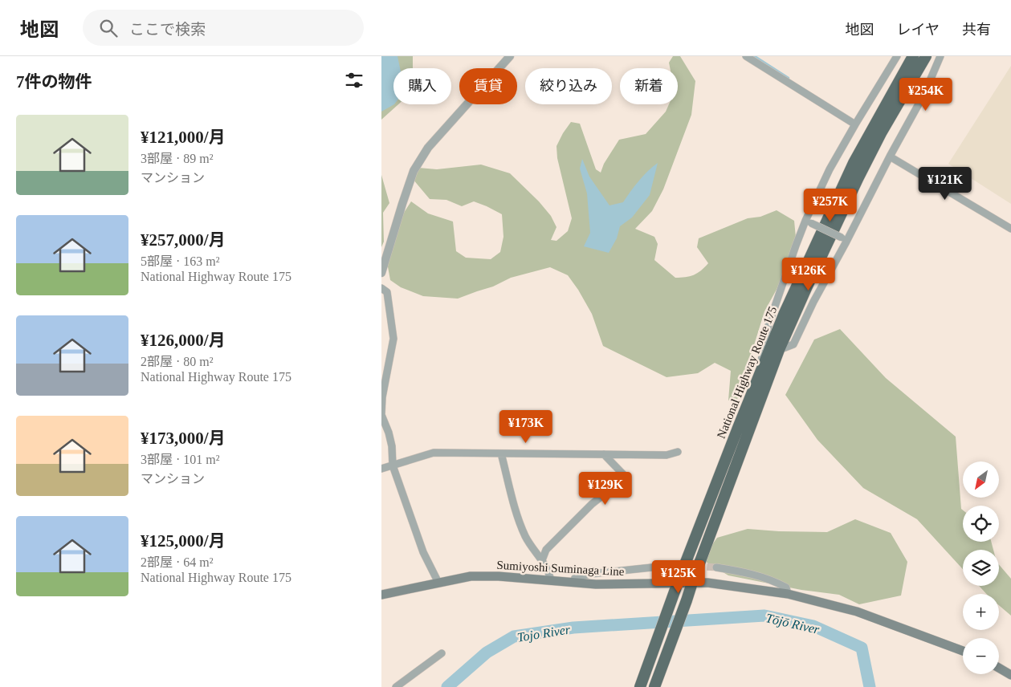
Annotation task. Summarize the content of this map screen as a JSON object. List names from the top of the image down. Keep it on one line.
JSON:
{"streets":{"highway":["National Highway Route 175"],"main road":["Sumiyoshi Suminaga Line"]},"crossings":[["National Highway Route 175","Sumiyoshi Suminaga Line"]],"water":["Tōjō River","Tojo River"],"north":"bottom left","page":{"header":"地図","search":"ここで検索","nav":["地図","レイヤ","共有"],"heading":"7件の物件","chip":["購入","賃貸","絞り込み","新着"],"price":["¥254K","¥121K","¥257K","¥126K","¥173K","¥129K","¥125K"],"list":[{"name":"¥121,000/月","note":"3部屋 · 89 m² · マンション"},{"name":"¥257,000/月","note":"5部屋 · 163 m² · National Highway Route 175"},{"name":"¥126,000/月","note":"2部屋 · 80 m² · National Highway Route 175"},{"name":"¥173,000/月","note":"3部屋 · 101 m² · マンション"},{"name":"¥125,000/月","note":"2部屋 · 64 m² · National Highway Route 175"}],"map_buttons":["+","−"]}}
